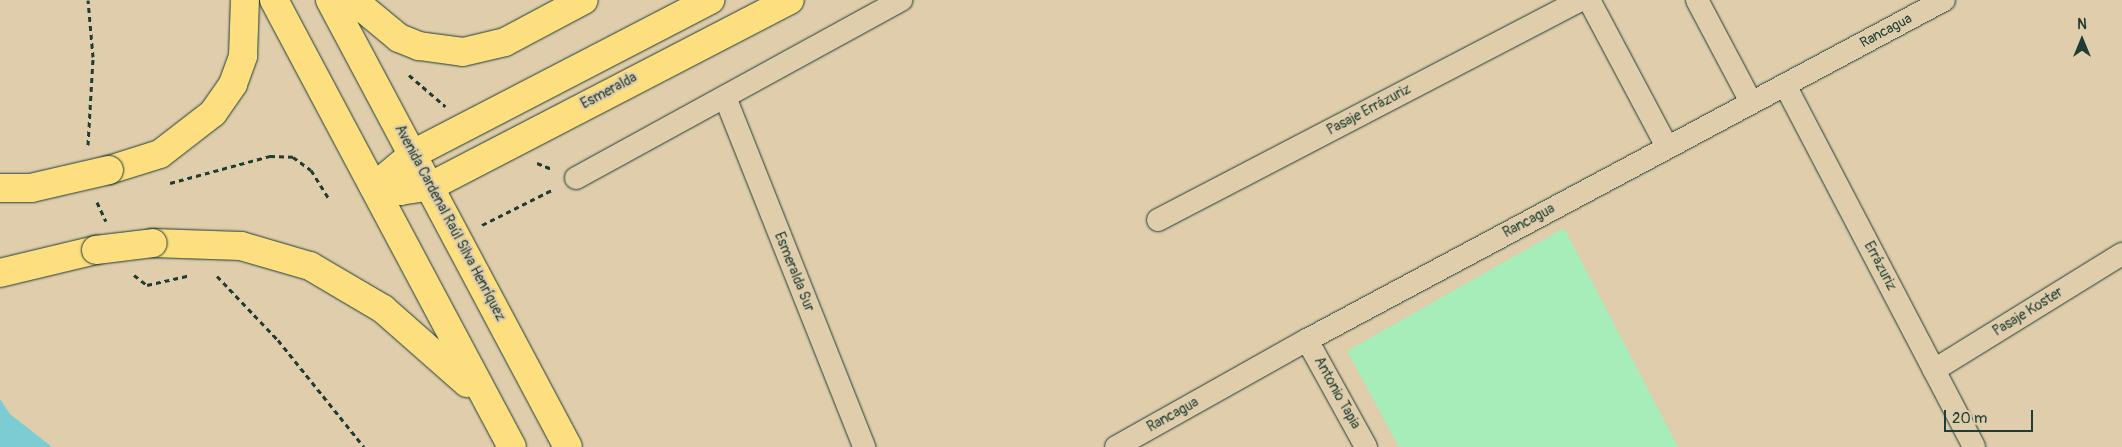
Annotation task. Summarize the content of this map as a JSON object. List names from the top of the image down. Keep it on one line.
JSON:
{"streets":{"main road":["Esmeralda","Avenida Cardenal Raúl Silva Henríquez"],"street":["Rancagua","Pasaje Errázuriz","Errázuriz","Esmeralda Sur","Pasaje Koster","Antonio Tapia"]},"crossings":[["Rancagua","Errázuriz"],["Rancagua","Antonio Tapia"],["Esmeralda","Avenida Cardenal Raúl Silva Henríquez"],["Errázuriz","Pasaje Koster"]],"scale_bar":"20 m","north":"top"}
